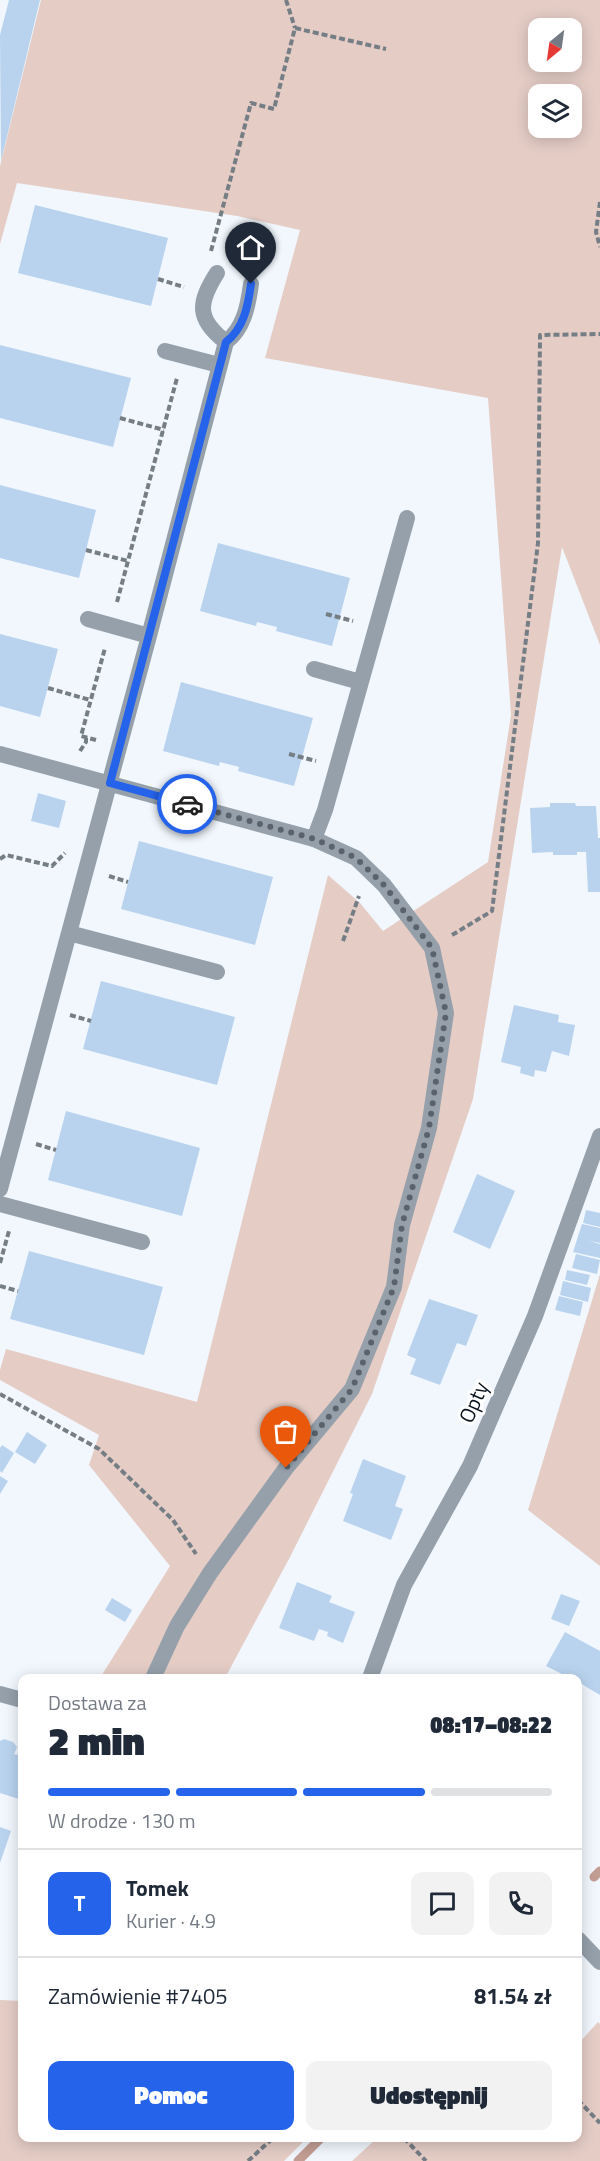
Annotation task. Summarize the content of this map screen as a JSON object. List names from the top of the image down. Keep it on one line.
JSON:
{"streets":{"street":["Opty"]},"north":"bottom left","page":{"heading":["2 min","Dostawa za","08:17–08:22"],"panel":["Tomek","Kurier · 4.9","Zamówienie #7405","81.54 zł"],"bar":"W drodze · 130 m","round":"T","buttons":["Pomoc","Udostępnij"]}}
